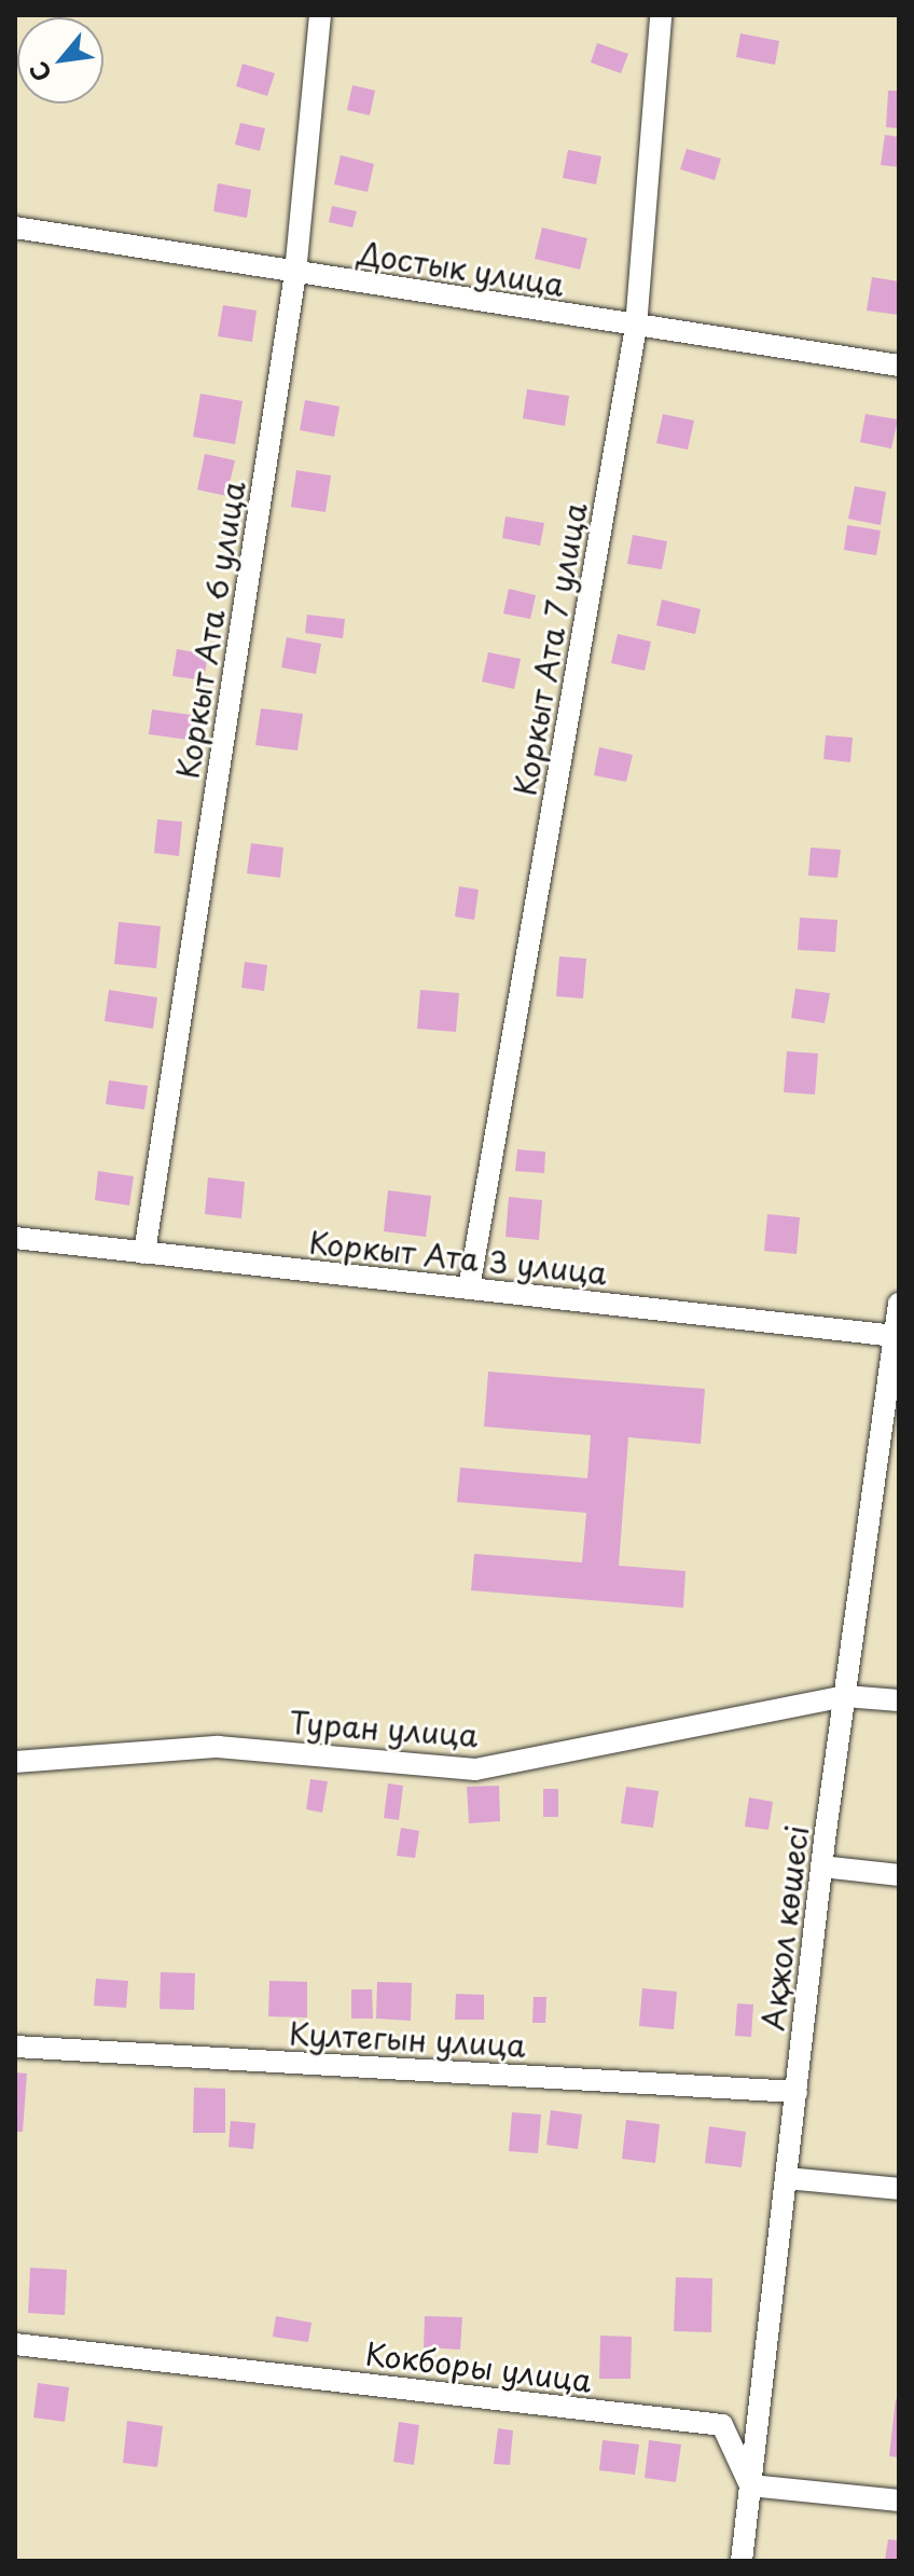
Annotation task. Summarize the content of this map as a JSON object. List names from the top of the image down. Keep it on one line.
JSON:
{"streets":{"street":["Достык улица","Коркыт Ата 6 улица","Коркыт Ата 7 улица","Коркыт Ата 3 улица","Туран улица","Ақжол көшесі","Култегын улица","Кокборы улица"]},"crossings":[["Достык улица","Коркыт Ата 6 улица"],["Достык улица","Коркыт Ата 7 улица"],["Коркыт Ата 6 улица","Коркыт Ата 3 улица"],["Коркыт Ата 7 улица","Коркыт Ата 3 улица"],["Коркыт Ата 3 улица","Ақжол көшесі"],["Туран улица","Ақжол көшесі"],["Ақжол көшесі","Култегын улица"],["Ақжол көшесі","Кокборы улица"]],"north":"bottom left"}
